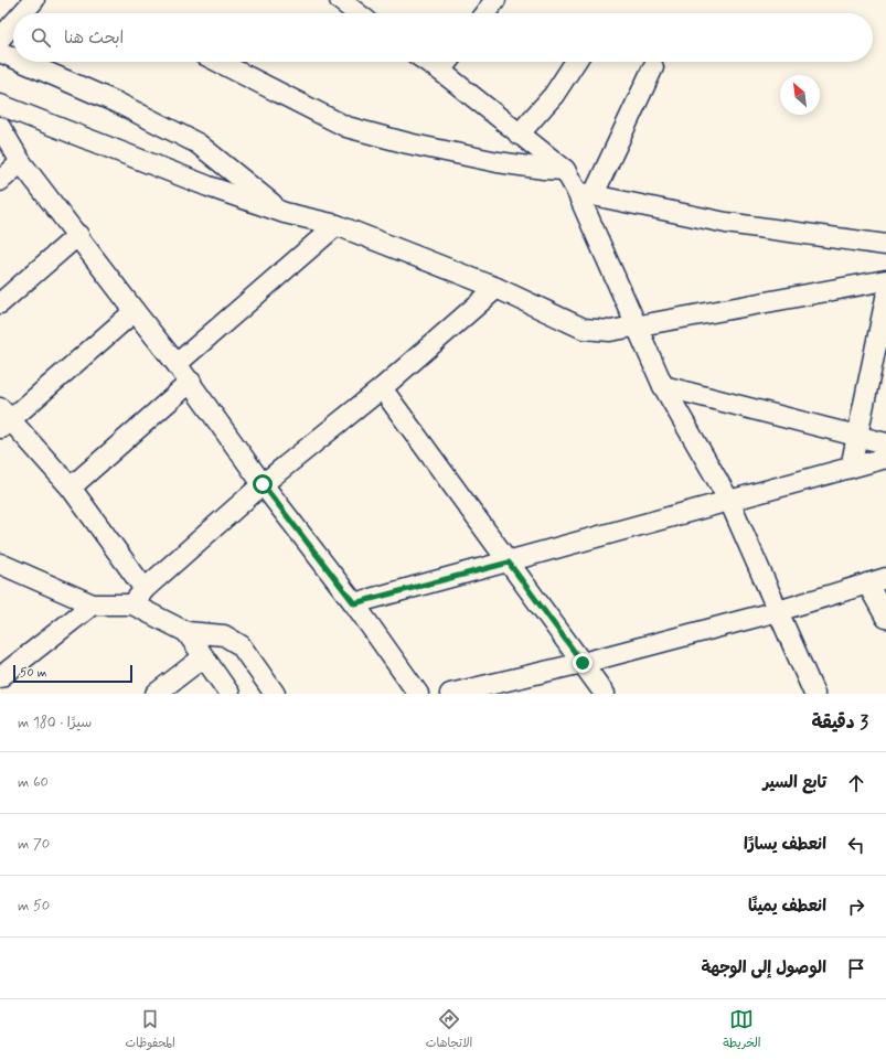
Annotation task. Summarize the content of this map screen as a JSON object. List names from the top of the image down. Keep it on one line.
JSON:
{"scale_bar":"50 m","north":"top left","page":{"search":"ابحث هنا","scale":"50 m","heading":["3 دقيقة","سيرًا · 180 m"],"list":[["تابع السير","60 m"],["انعطف يسارًا","70 m"],["انعطف يمينًا","50 m"],"الوصول إلى الوجهة"],"nav":["الخريطة","الاتجاهات","المحفوظات"]}}
